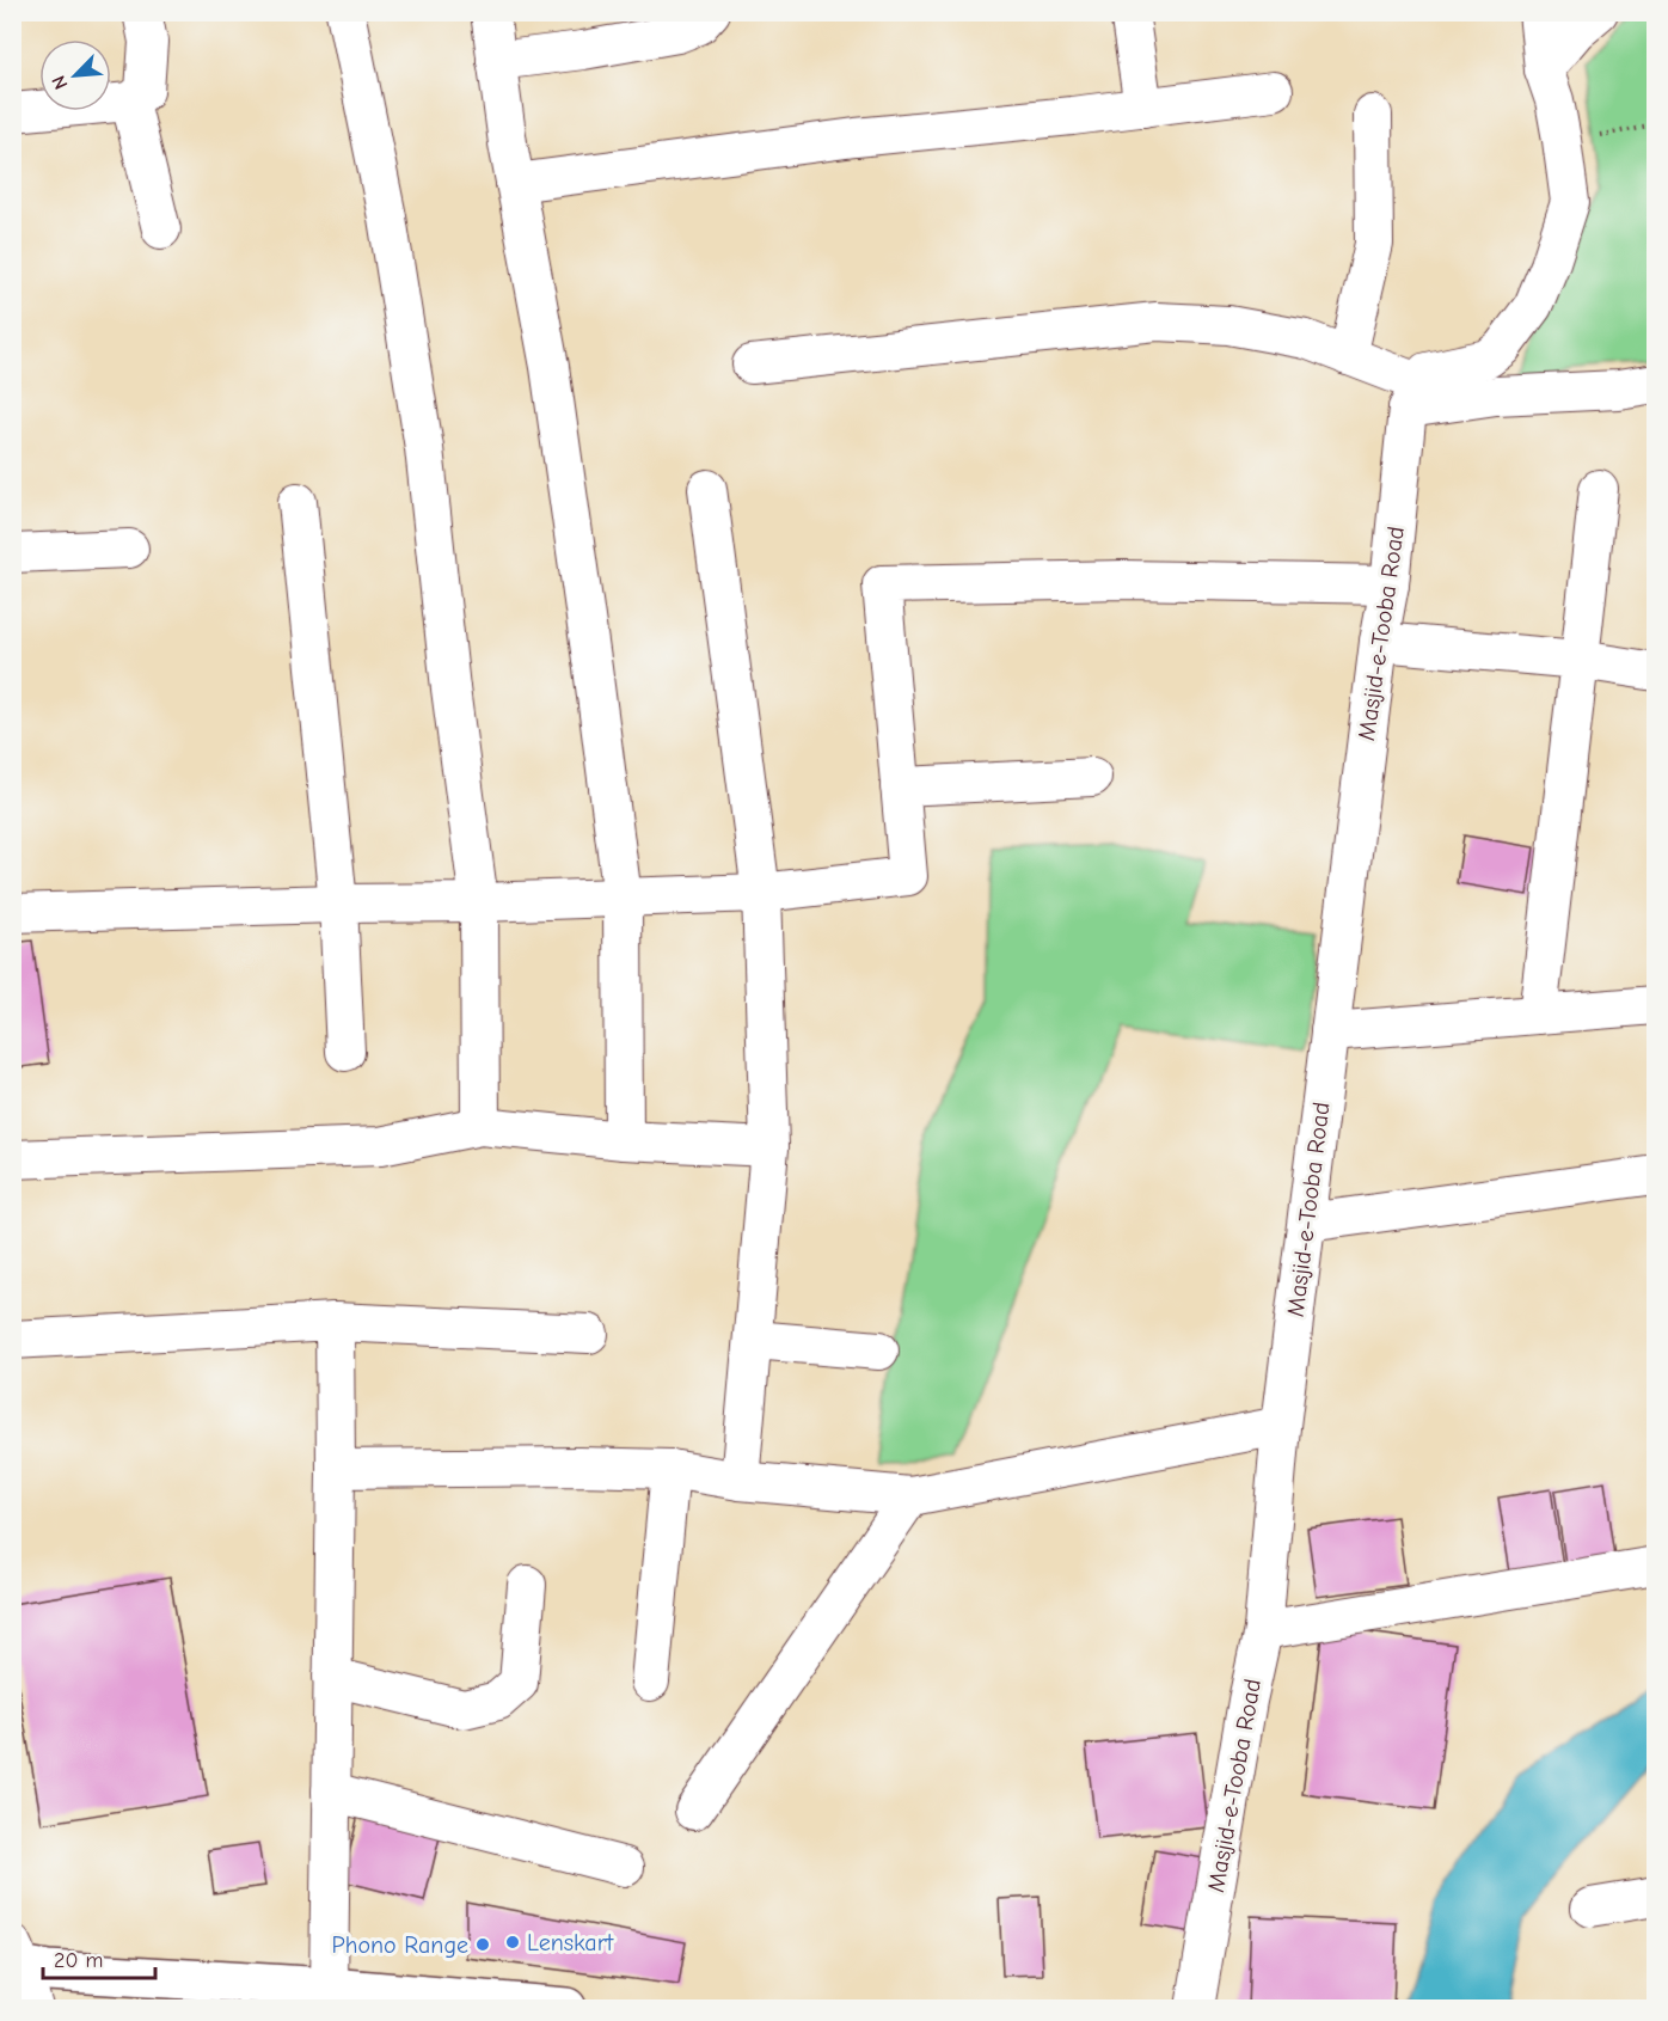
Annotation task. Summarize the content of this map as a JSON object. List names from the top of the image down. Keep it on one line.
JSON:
{"streets":{"street":["Masjid-e-Tooba Road"]},"places":["Lenskart","Phono Range"],"scale_bar":"20 m","north":"bottom left"}
